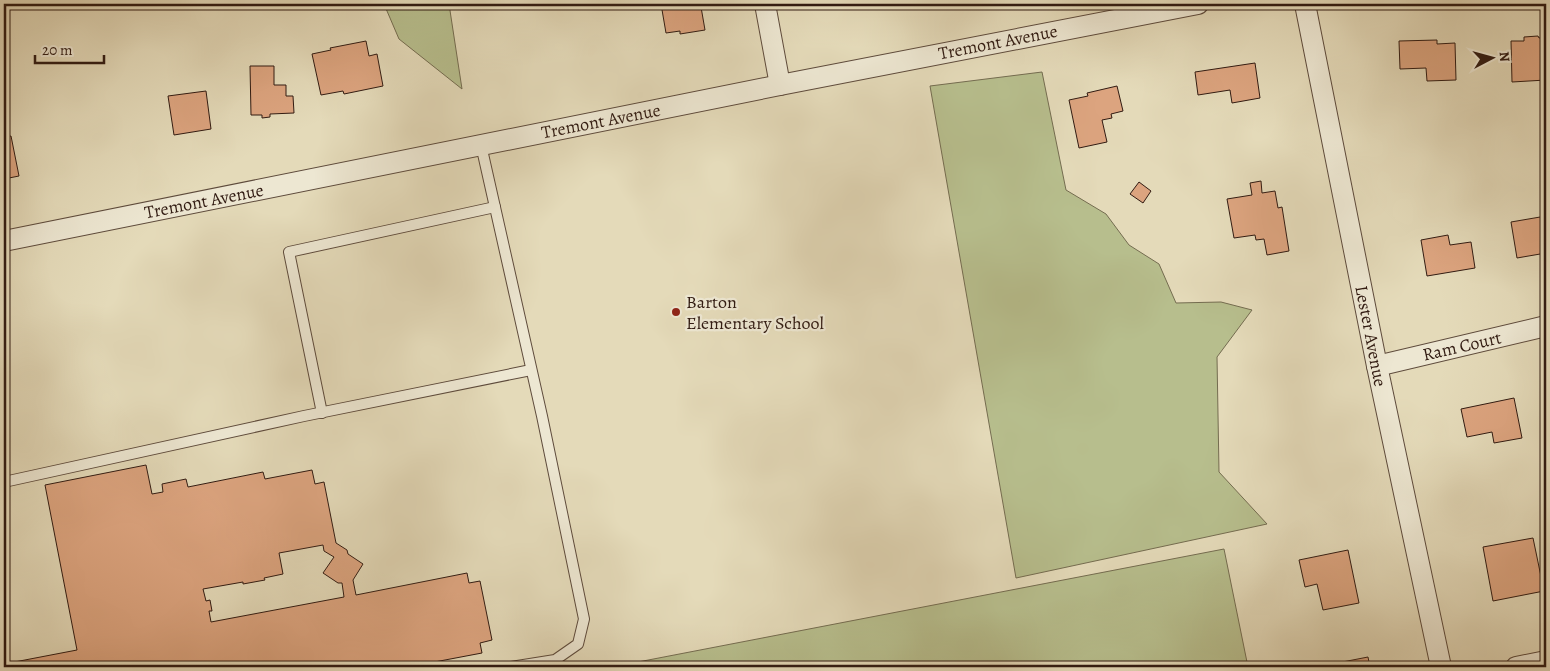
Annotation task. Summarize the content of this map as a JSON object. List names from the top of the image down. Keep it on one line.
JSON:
{"streets":{"street":["Tremont Avenue","Lester Avenue","Ram Court"]},"crossings":[["Lester Avenue","Ram Court"]],"places":["Barton Elementary School"],"scale_bar":"20 m","north":"right"}
